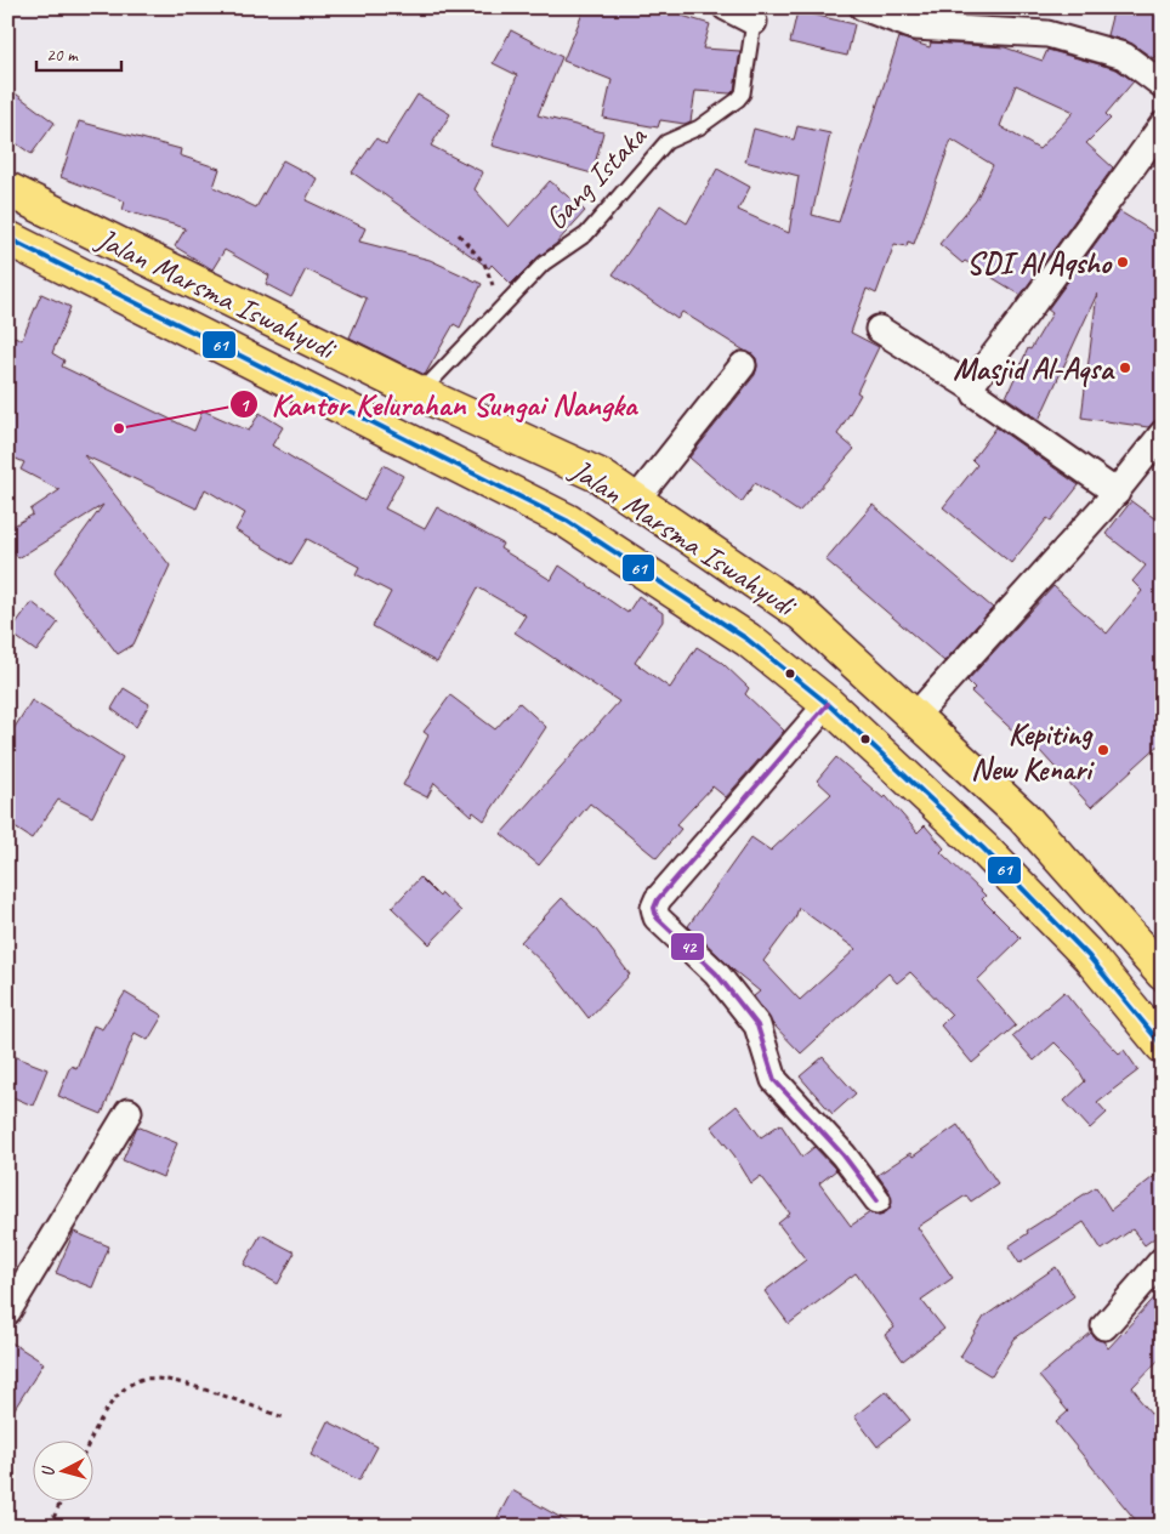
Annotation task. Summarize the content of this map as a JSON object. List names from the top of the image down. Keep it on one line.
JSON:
{"streets":{"highway":["Jalan Marsma Iswahyudi"],"lane":["Gang Istaka"]},"crossings":[["Gang Istaka","Jalan Marsma Iswahyudi"]],"places":["SDI Al Aqsho","Masjid Al-Aqsa","Kantor Kelurahan Sungai Nangka","Kepiting New Kenari"],"lines":["transit line 61","transit line 42"],"scale_bar":"20 m","north":"left"}
